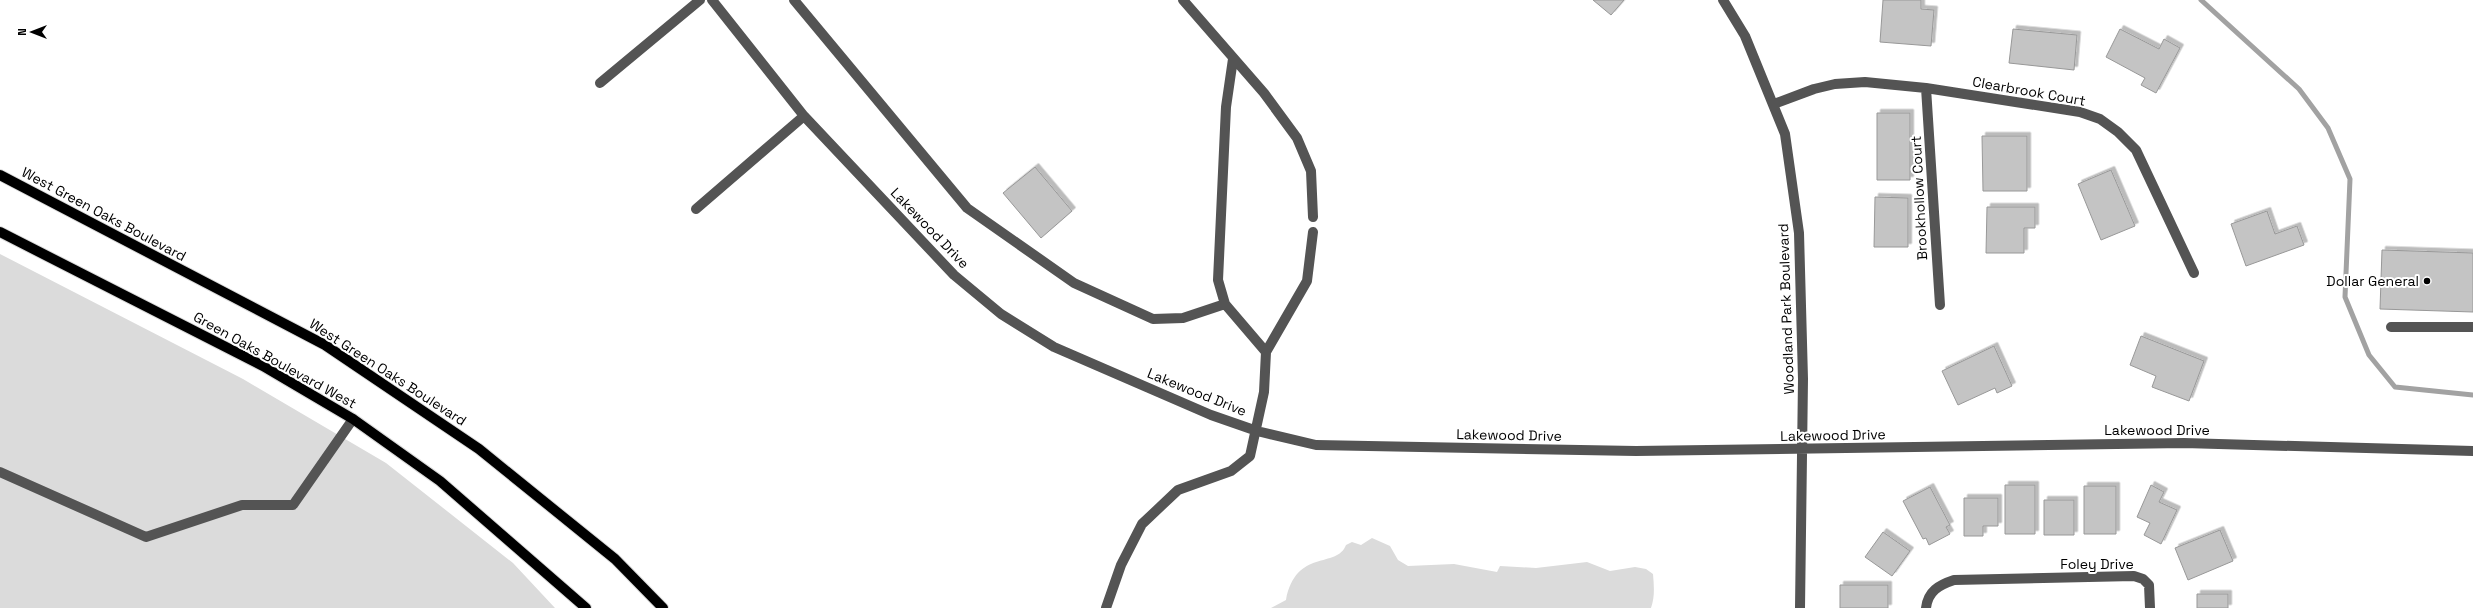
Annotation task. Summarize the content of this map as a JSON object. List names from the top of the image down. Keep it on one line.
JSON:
{"streets":{"main road":["West Green Oaks Boulevard","Green Oaks Boulevard West"],"street":["Clearbrook Court","Brookhollow Court","Lakewood Drive","Woodland Park Boulevard","Foley Drive"]},"crossings":[["Clearbrook Court","Brookhollow Court"],["Clearbrook Court","Woodland Park Boulevard"],["Lakewood Drive","Woodland Park Boulevard"]],"places":["Dollar General"],"north":"left"}
